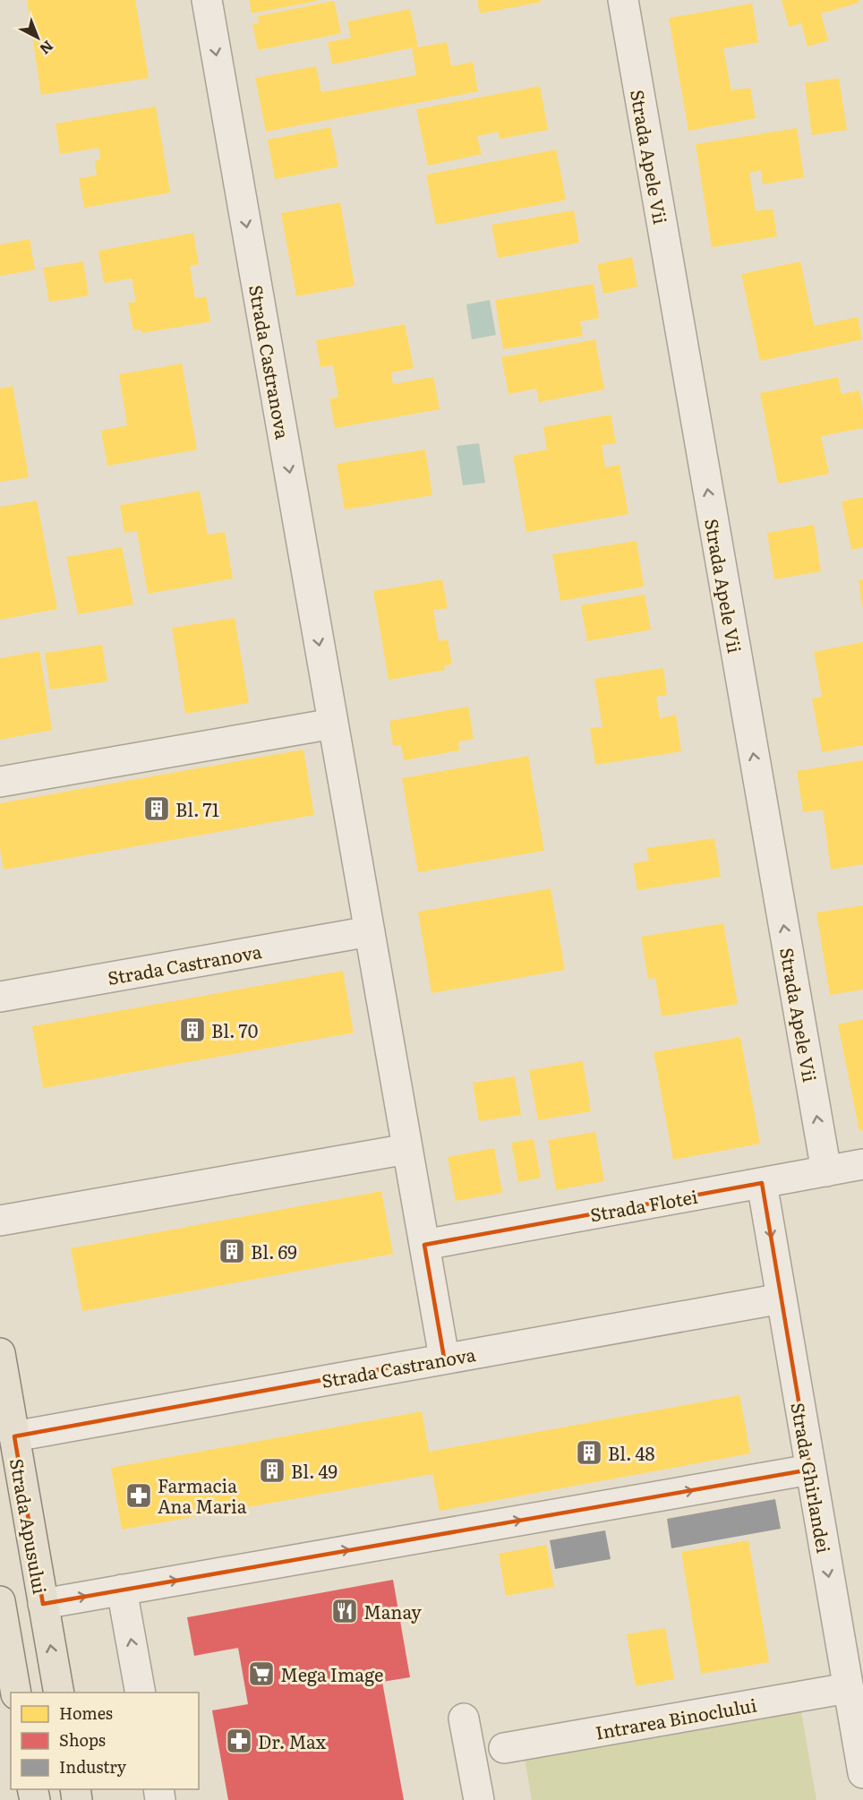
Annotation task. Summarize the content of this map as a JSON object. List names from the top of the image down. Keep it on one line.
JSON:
{"streets":{"main road":["Strada Apusului"],"street":["Strada Apele Vii","Strada Castranova","Strada Flotei","Strada Ghirlandei","Intrarea Binoclului"]},"crossings":[["Strada Apele Vii","Strada Flotei"],["Strada Castranova","Strada Flotei"],["Strada Castranova","Strada Ghirlandei"],["Strada Castranova","Strada Apusului"],["Strada Flotei","Strada Ghirlandei"],["Strada Ghirlandei","Strada Apusului"],["Strada Ghirlandei","Intrarea Binoclului"]],"one_way":["Strada Apele Vii","Strada Ghirlandei","Strada Apusului"],"places":{"building":["Bl. 71","Bl. 70","Bl. 69","Bl. 48","Bl. 49"],"pharmacy":["Farmacia Ana Maria","Dr. Max"],"restaurant":["Manay"],"supermarket":["Mega Image"]},"legend":["Homes","Shops","Industry"],"north":"bottom right"}
